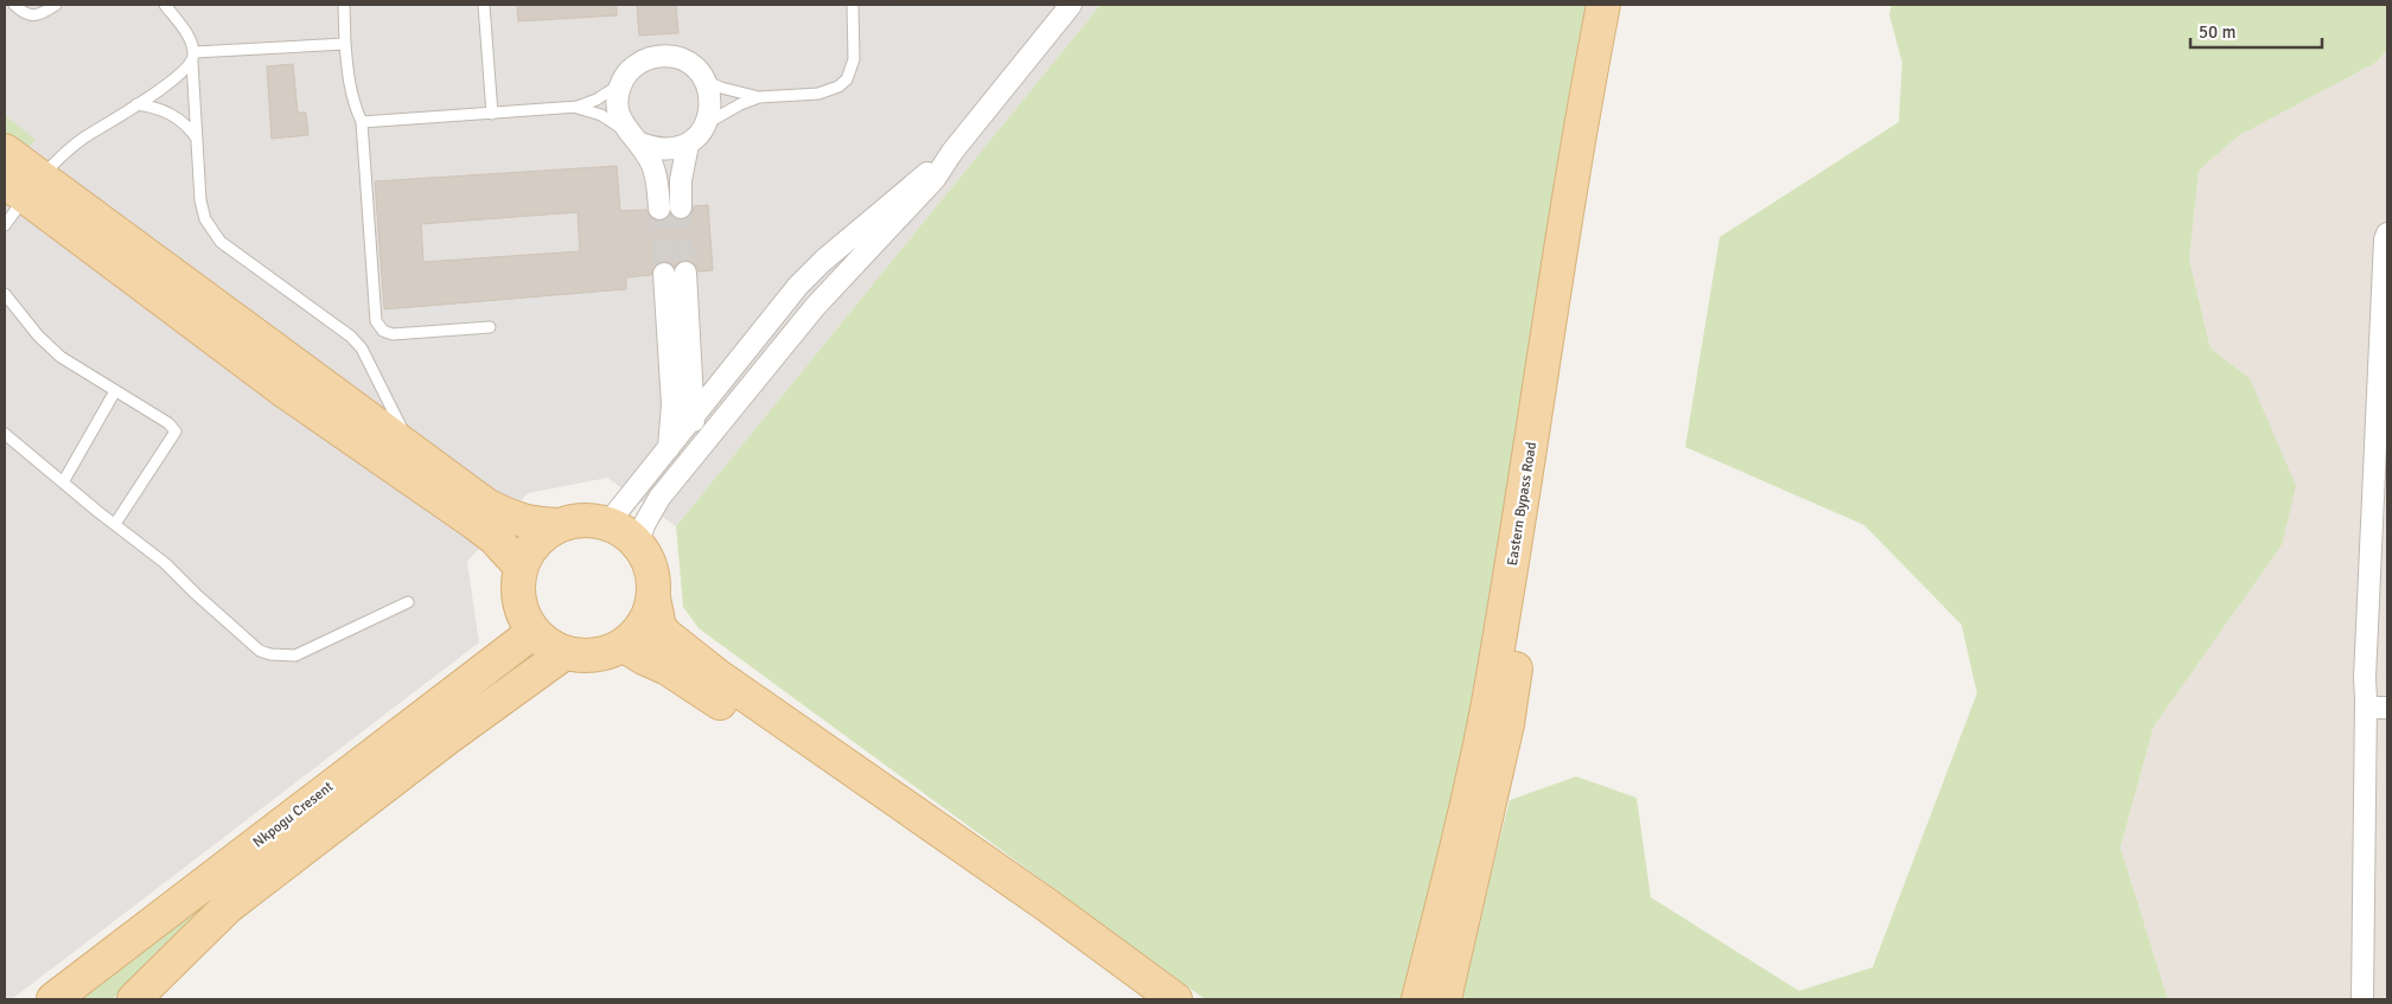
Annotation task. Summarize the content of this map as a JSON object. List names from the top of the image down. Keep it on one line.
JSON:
{"streets":{"main road":["Eastern Bypass Road","Nkpogu Cresent"]},"scale_bar":"50 m"}
